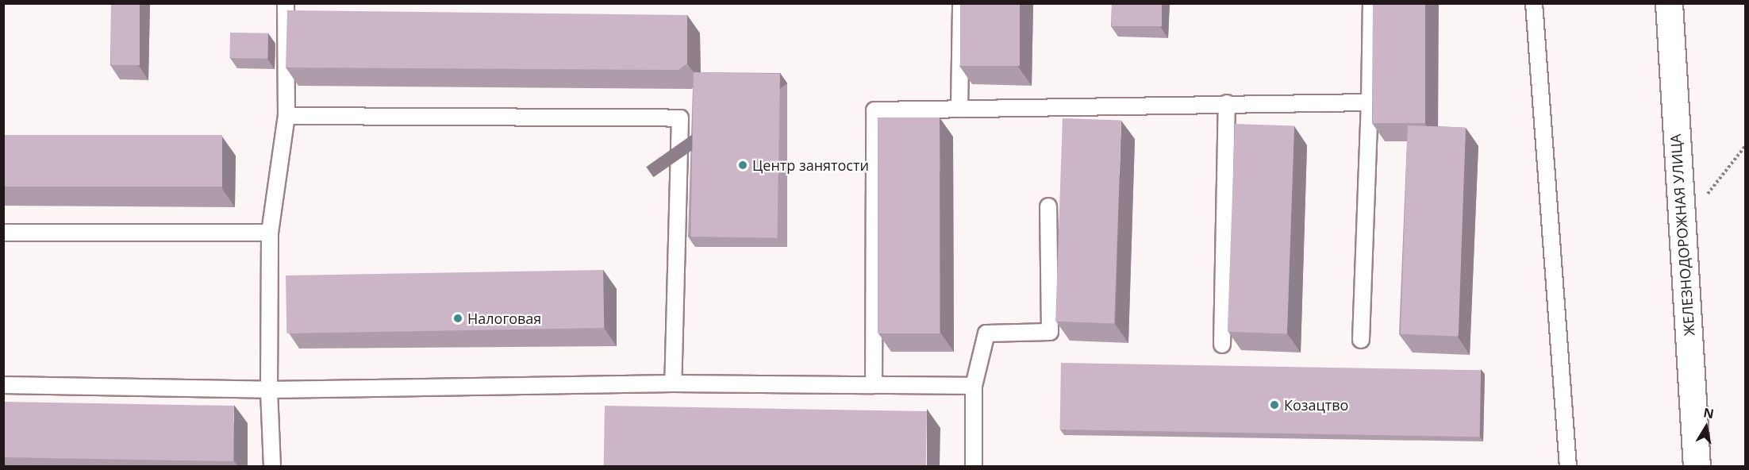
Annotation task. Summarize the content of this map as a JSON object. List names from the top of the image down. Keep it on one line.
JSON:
{"streets":{"street":["ЖЕЛЕЗНОДОРОЖНАЯ УЛИЦА"]},"places":["Центр занятости","Налоговая","Козацтво"],"north":"top"}
